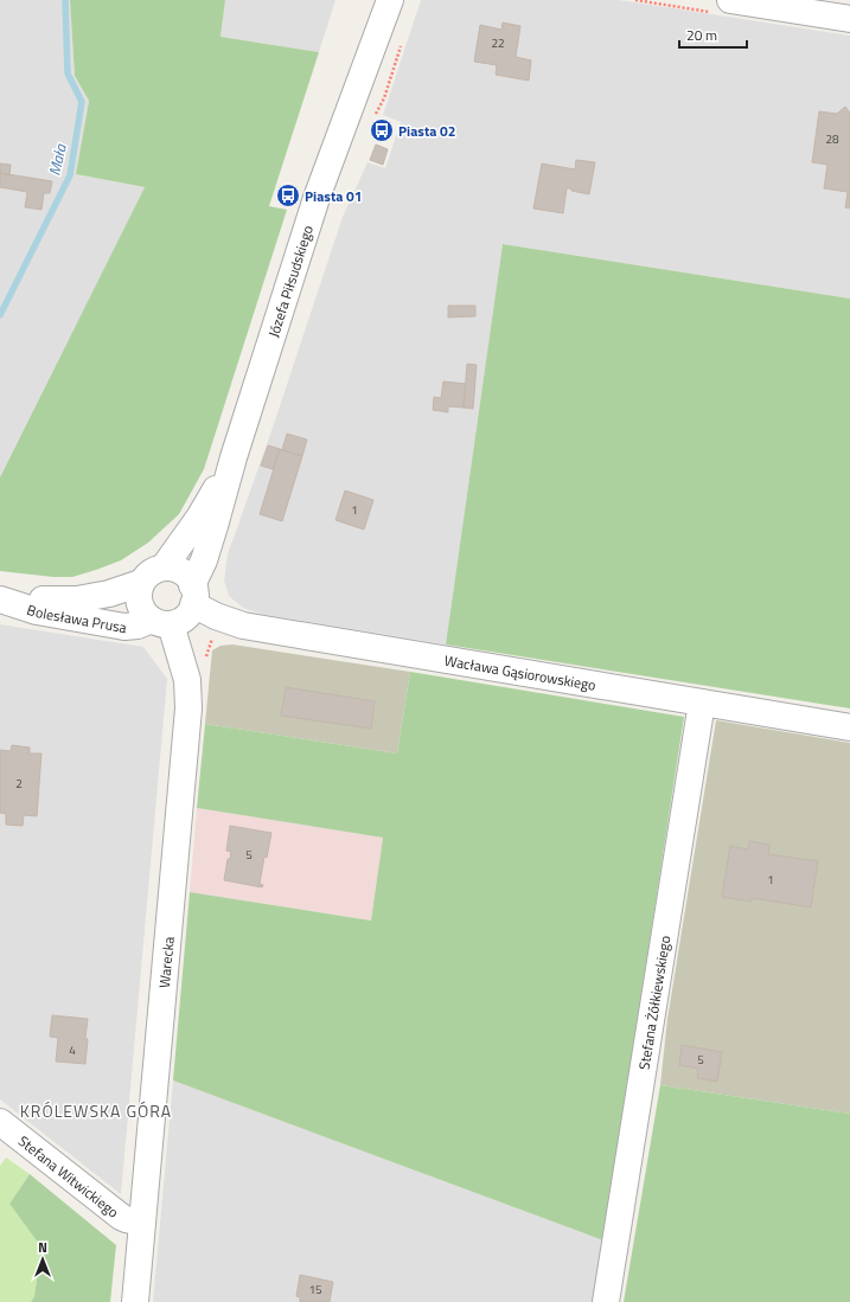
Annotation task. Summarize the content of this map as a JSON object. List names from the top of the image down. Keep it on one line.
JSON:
{"streets":{"street":["Józefa Piłsudskiego","Bolesława Prusa","Wacława Gąsiorowskiego","Warecka","Stefana Żółkiewskiego","Stefana Witwickiego"]},"crossings":[["Józefa Piłsudskiego","Bolesława Prusa"],["Józefa Piłsudskiego","Wacława Gąsiorowskiego"],["Józefa Piłsudskiego","Warecka"],["Bolesława Prusa","Wacława Gąsiorowskiego"],["Bolesława Prusa","Warecka"],["Wacława Gąsiorowskiego","Warecka"],["Wacława Gąsiorowskiego","Stefana Żółkiewskiego"],["Warecka","Stefana Witwickiego"]],"districts":["KRÓLEWSKA GÓRA"],"water":["Mała"],"places":{"bus stop":["Piasta 02","Piasta 01"]},"house_numbers":["22","28","1","2","5","1","4","5","15"],"scale_bar":"20 m","north":"top"}
